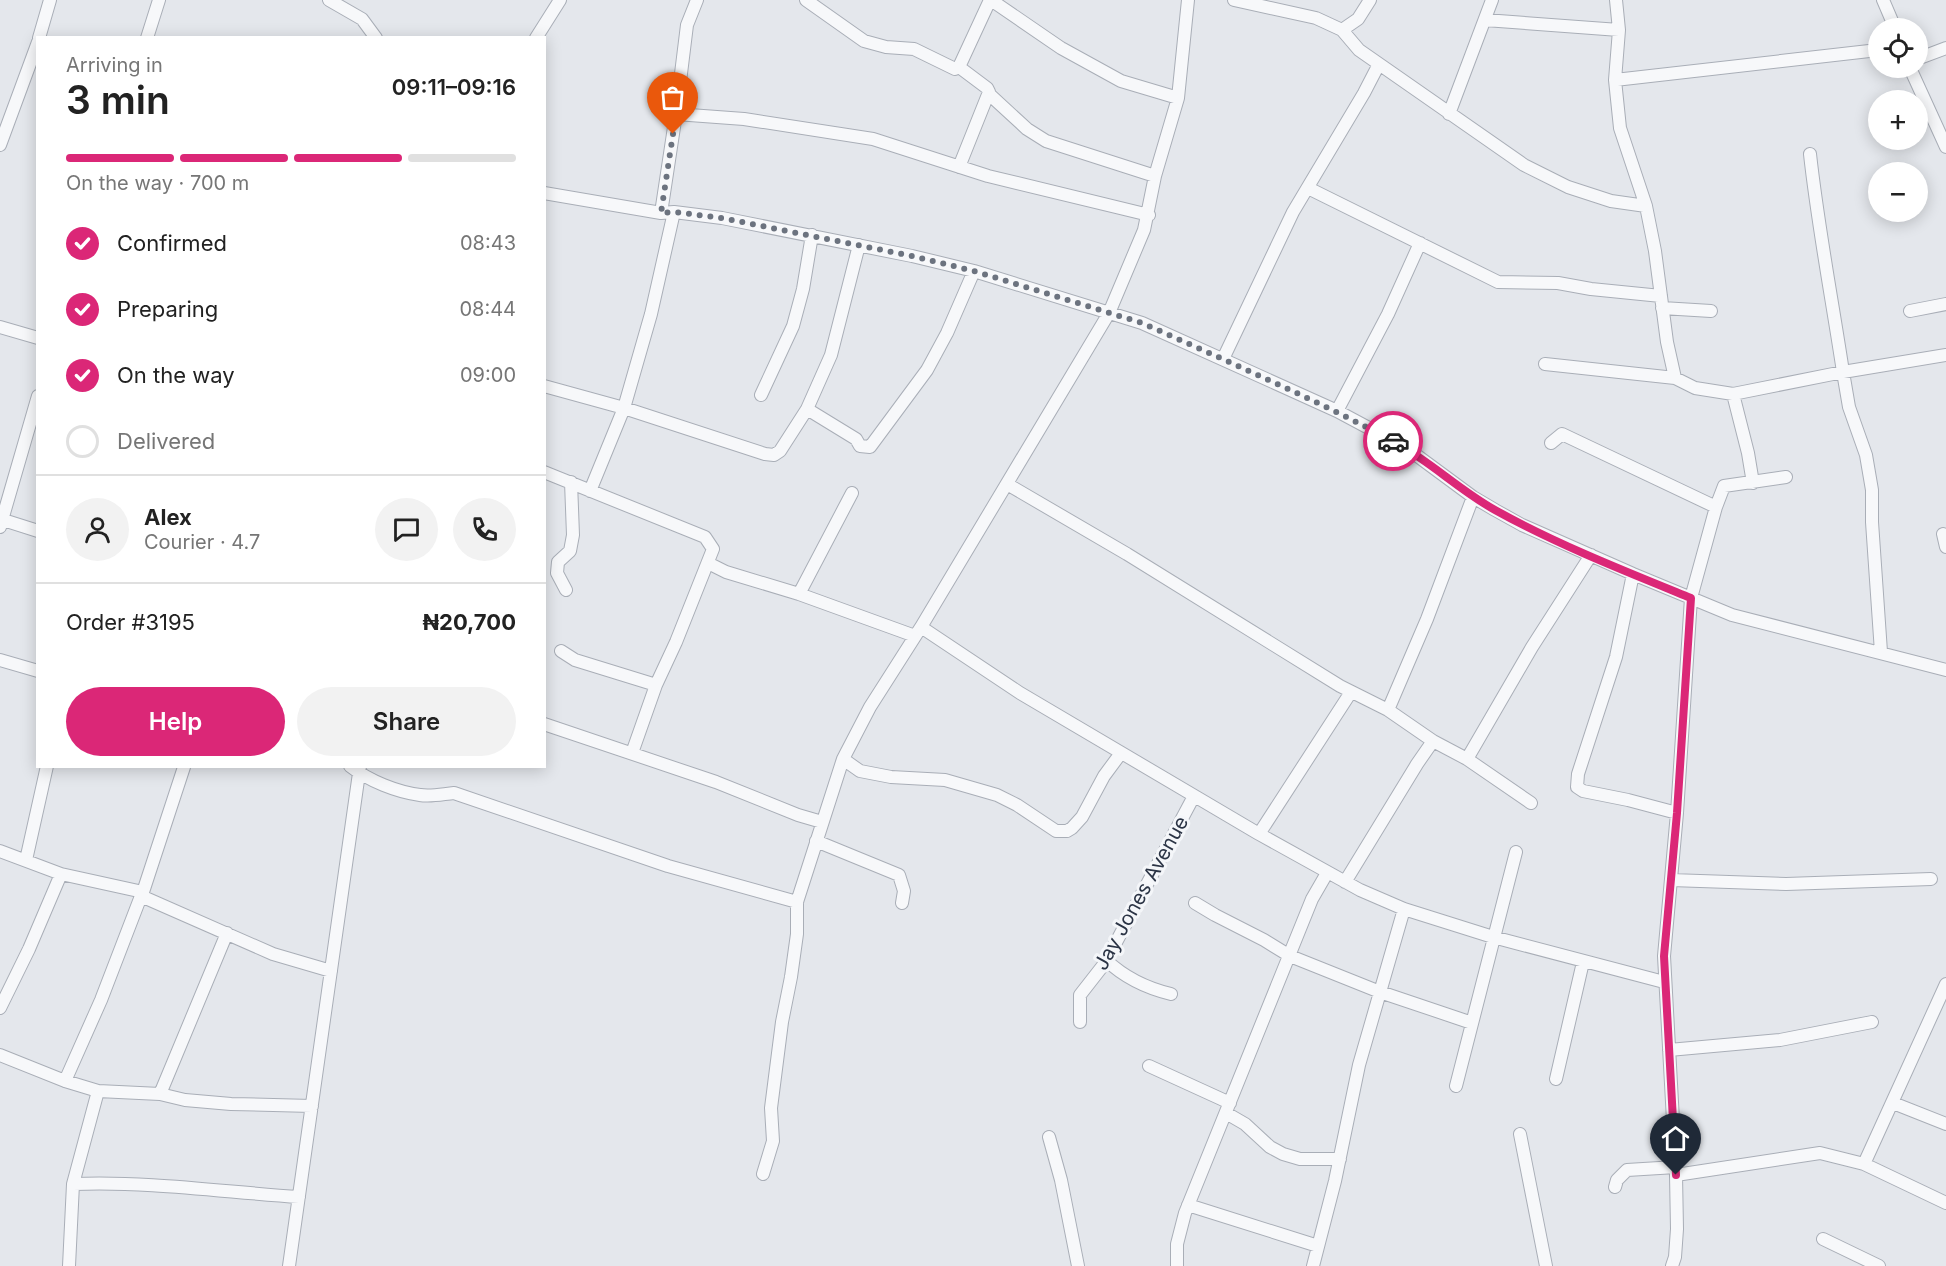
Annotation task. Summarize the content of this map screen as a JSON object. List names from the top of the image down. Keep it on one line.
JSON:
{"streets":{"street":["Jay Jones Avenue"]},"page":{"map_buttons":["+","−"],"heading":["3 min","Arriving in","09:11–09:16"],"panel":["Alex","Courier · 4.7","Order #3195","₦20,700"],"bar":"On the way · 700 m","list":[["Confirmed","08:43"],["Preparing","08:44"],["On the way","09:00"],"Delivered"],"buttons":["Help","Share"]}}
